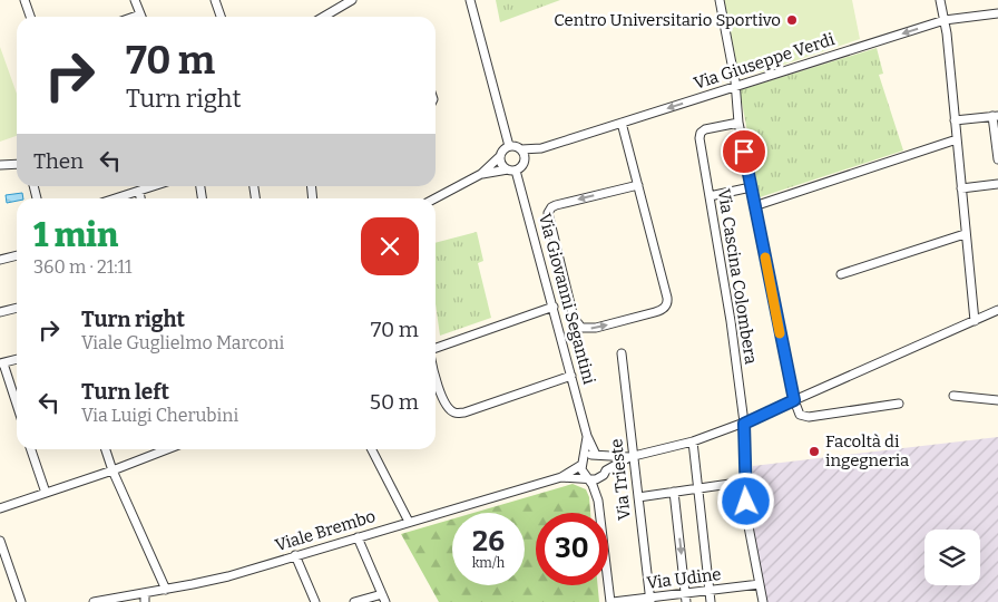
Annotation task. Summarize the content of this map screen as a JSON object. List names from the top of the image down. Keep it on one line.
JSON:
{"streets":{"street":["Via Giuseppe Verdi","Via Cascina Colombera","Via Giovanni Segantini","Via Trieste","Viale Brembo","Via Udine"]},"crossings":[["Via Giuseppe Verdi","Via Giovanni Segantini"],["Via Cascina Colombera","Via Udine"],["Via Giovanni Segantini","Viale Brembo"],["Via Trieste","Via Udine"]],"one_way":["Via Giuseppe Verdi"],"places":["Centro Universitario Sportivo","Facoltà di ingegneria"],"page":{"turn":["70 m","Turn right"],"then":"Then","heading":["1 min","360 m · 21:11"],"list":[{"name":"Turn right","note":"Viale Guglielmo Marconi","value":"70 m"},{"name":"Turn left","note":"Via Luigi Cherubini","value":"50 m"}],"speed":"26 km/h","limit":"30"}}
